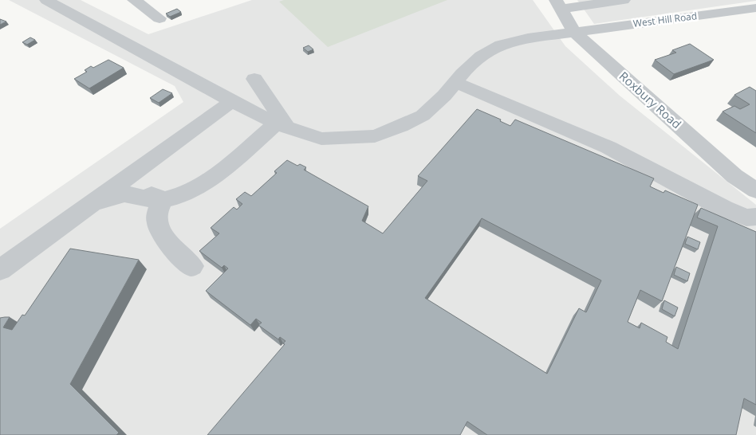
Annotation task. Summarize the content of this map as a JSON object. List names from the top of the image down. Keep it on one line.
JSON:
{"streets":{"street":["West Hill Road","Roxbury Road"]},"crossings":[["West Hill Road","Roxbury Road"]]}
